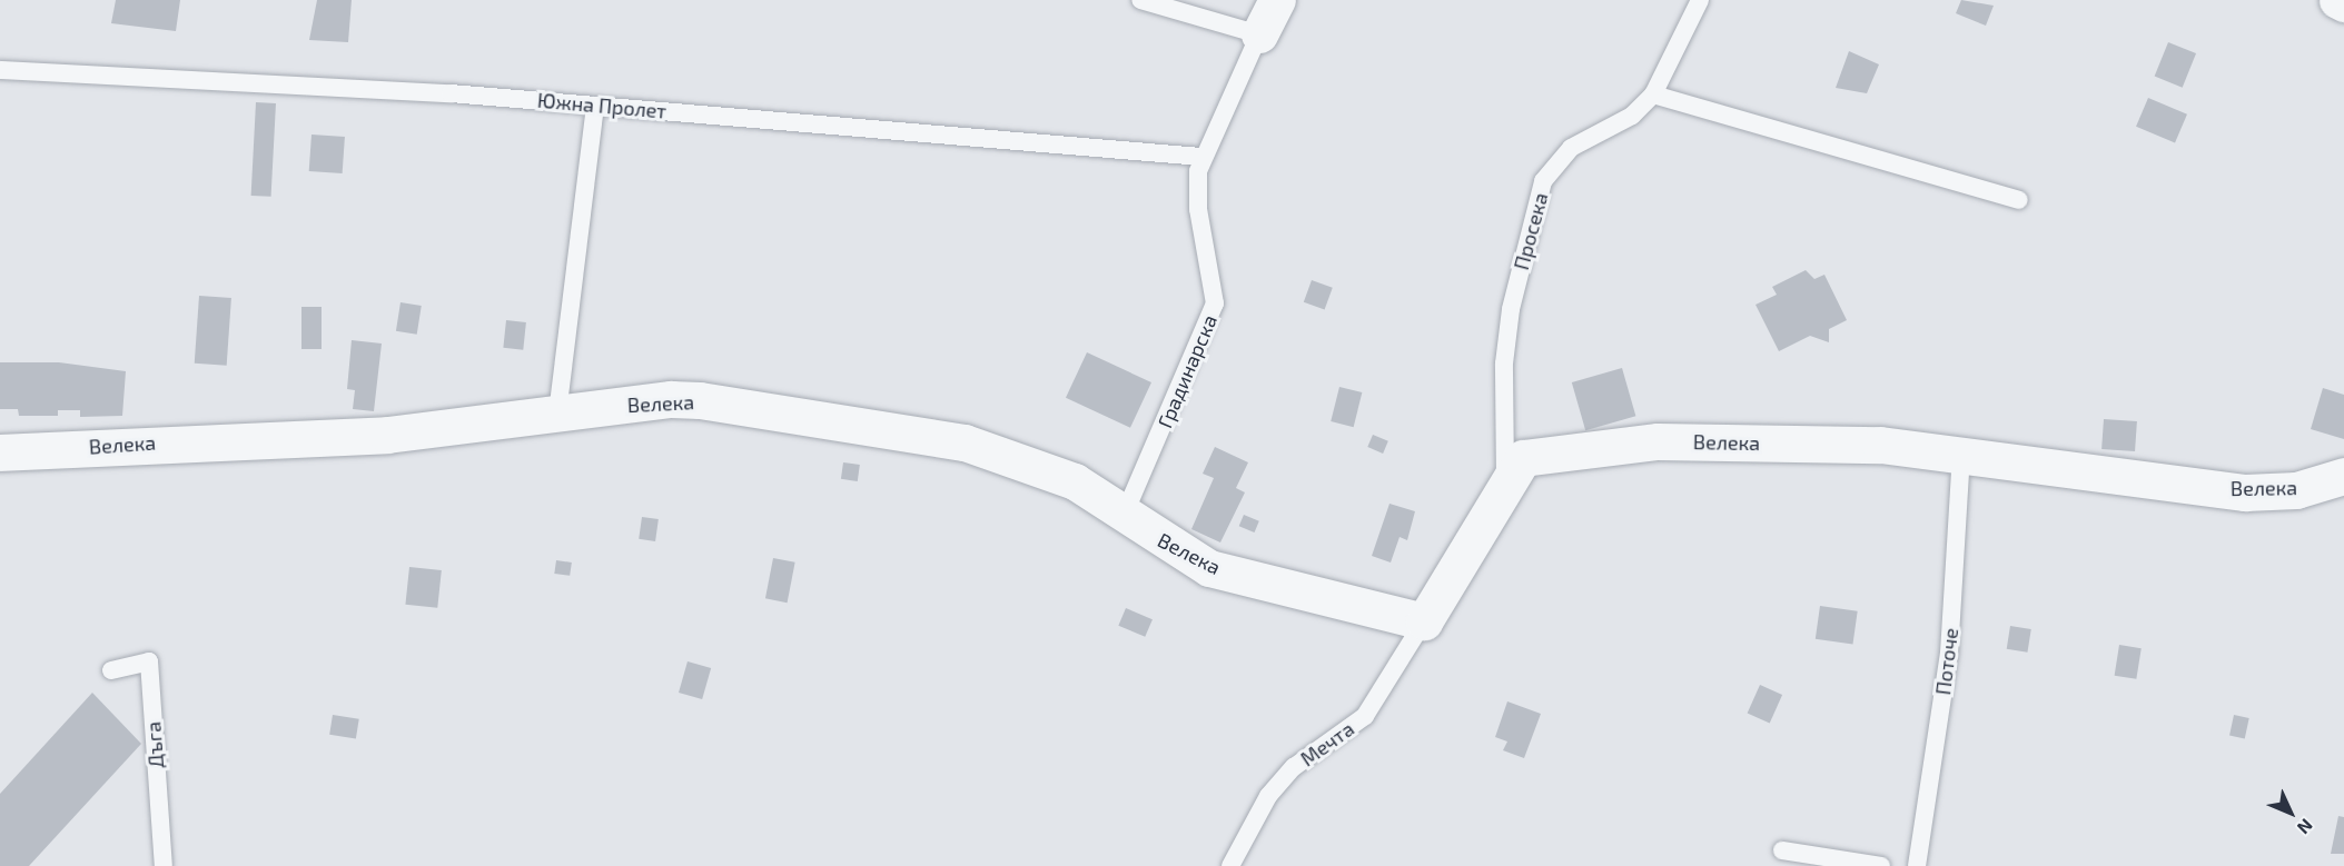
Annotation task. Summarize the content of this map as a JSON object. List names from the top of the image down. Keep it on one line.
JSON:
{"streets":{"street":["Велека"],"lane":["Южна Пролет","Просека","Градинарска","Поточе","Мечта","Дъга"]},"crossings":[["Южна Пролет","Градинарска"],["Просека","Велека"],["Градинарска","Велека"],["Велека","Поточе"],["Велека","Мечта"]],"north":"bottom right"}
